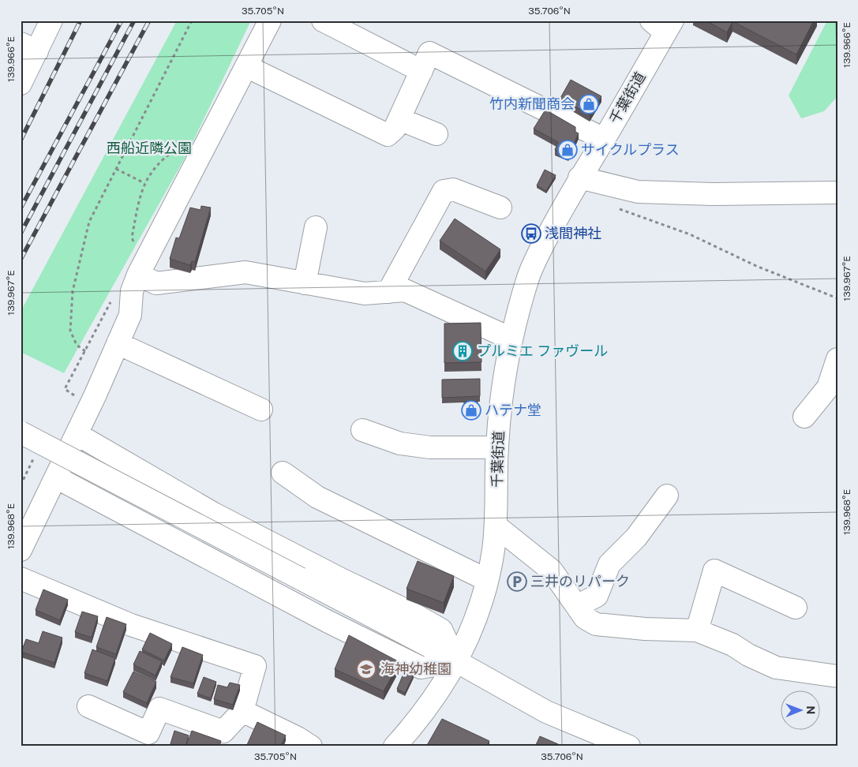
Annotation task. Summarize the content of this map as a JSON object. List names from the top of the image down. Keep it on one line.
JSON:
{"streets":{"main road":["千葉街道"]},"parks":["西船近隣公園"],"places":{"shop":["竹内新聞商会","サイクルプラス","ハテナ堂"],"bus stop":["浅間神社"],"building":["プルミエ ファヴール"],"parking":["三井のリパーク"],"school or university":["海神幼稚園"]},"north":"right","coordinates":["35.705°N","35.706°N","139.966°E","139.967°E","139.968°E"]}
